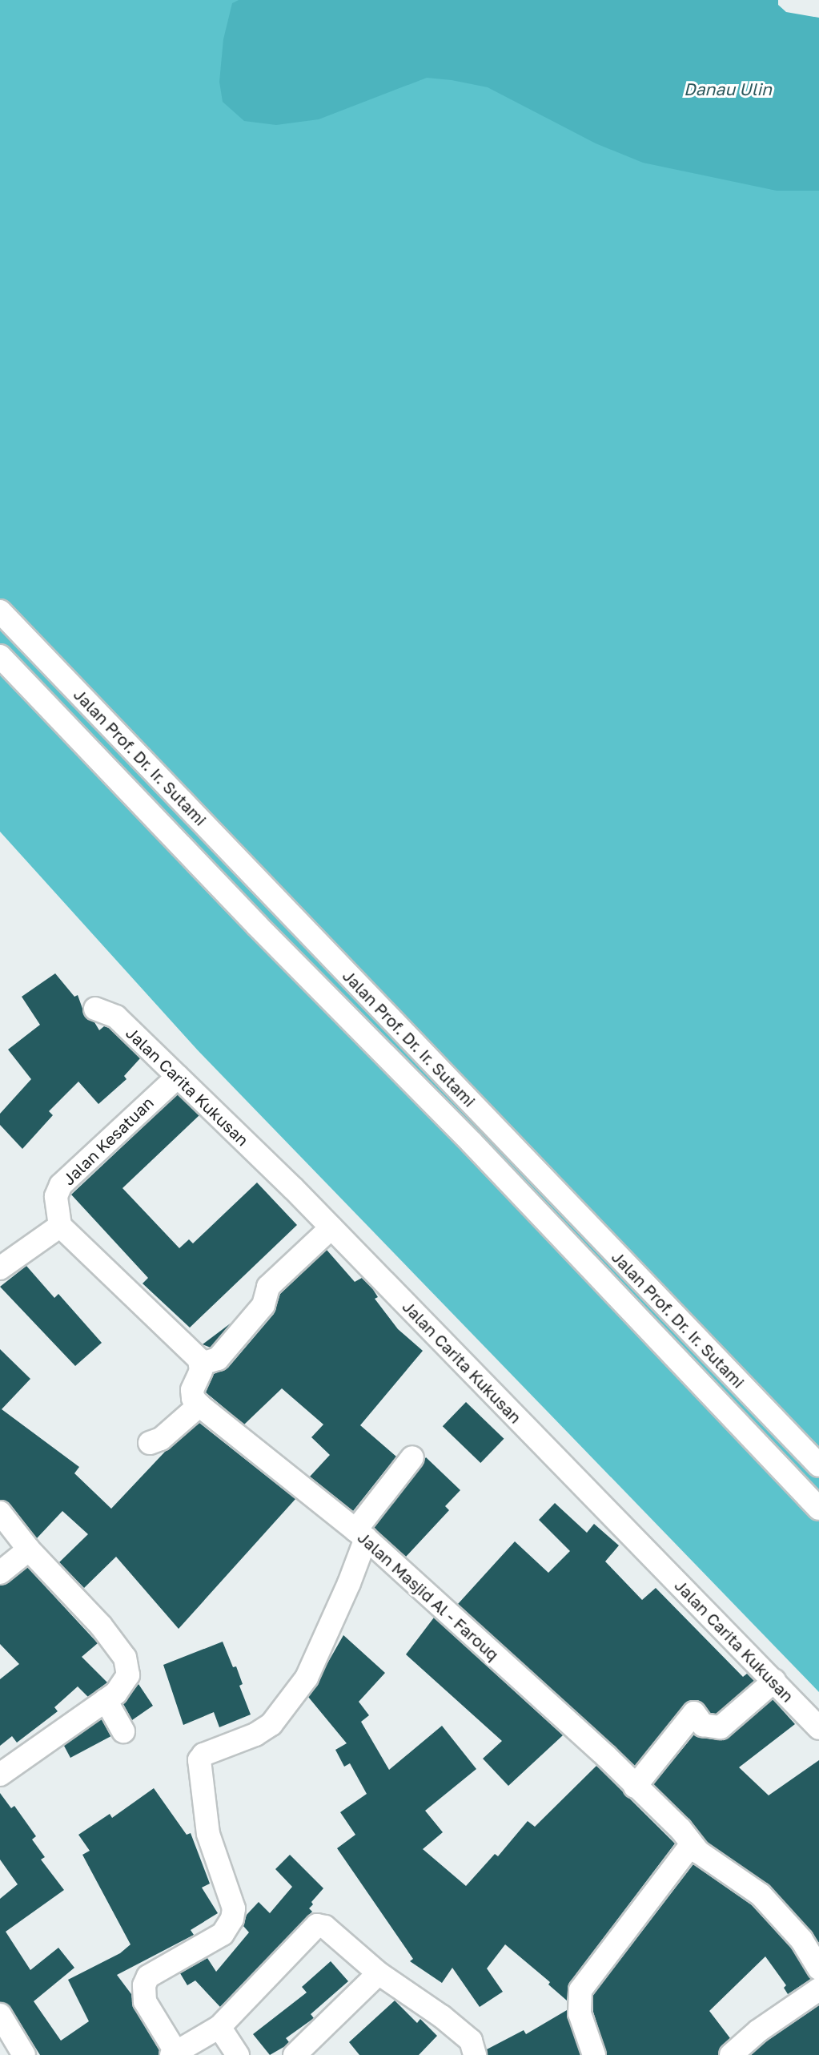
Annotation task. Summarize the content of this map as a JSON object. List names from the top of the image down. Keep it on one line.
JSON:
{"streets":{"street":["Jalan Prof. Dr. Ir. Sutami","Jalan Carita Kukusan","Jalan Kesatuan","Jalan Masjid Al - Farouq"]},"crossings":[["Jalan Carita Kukusan","Jalan Kesatuan"]],"water":["Danau Ulin"]}
